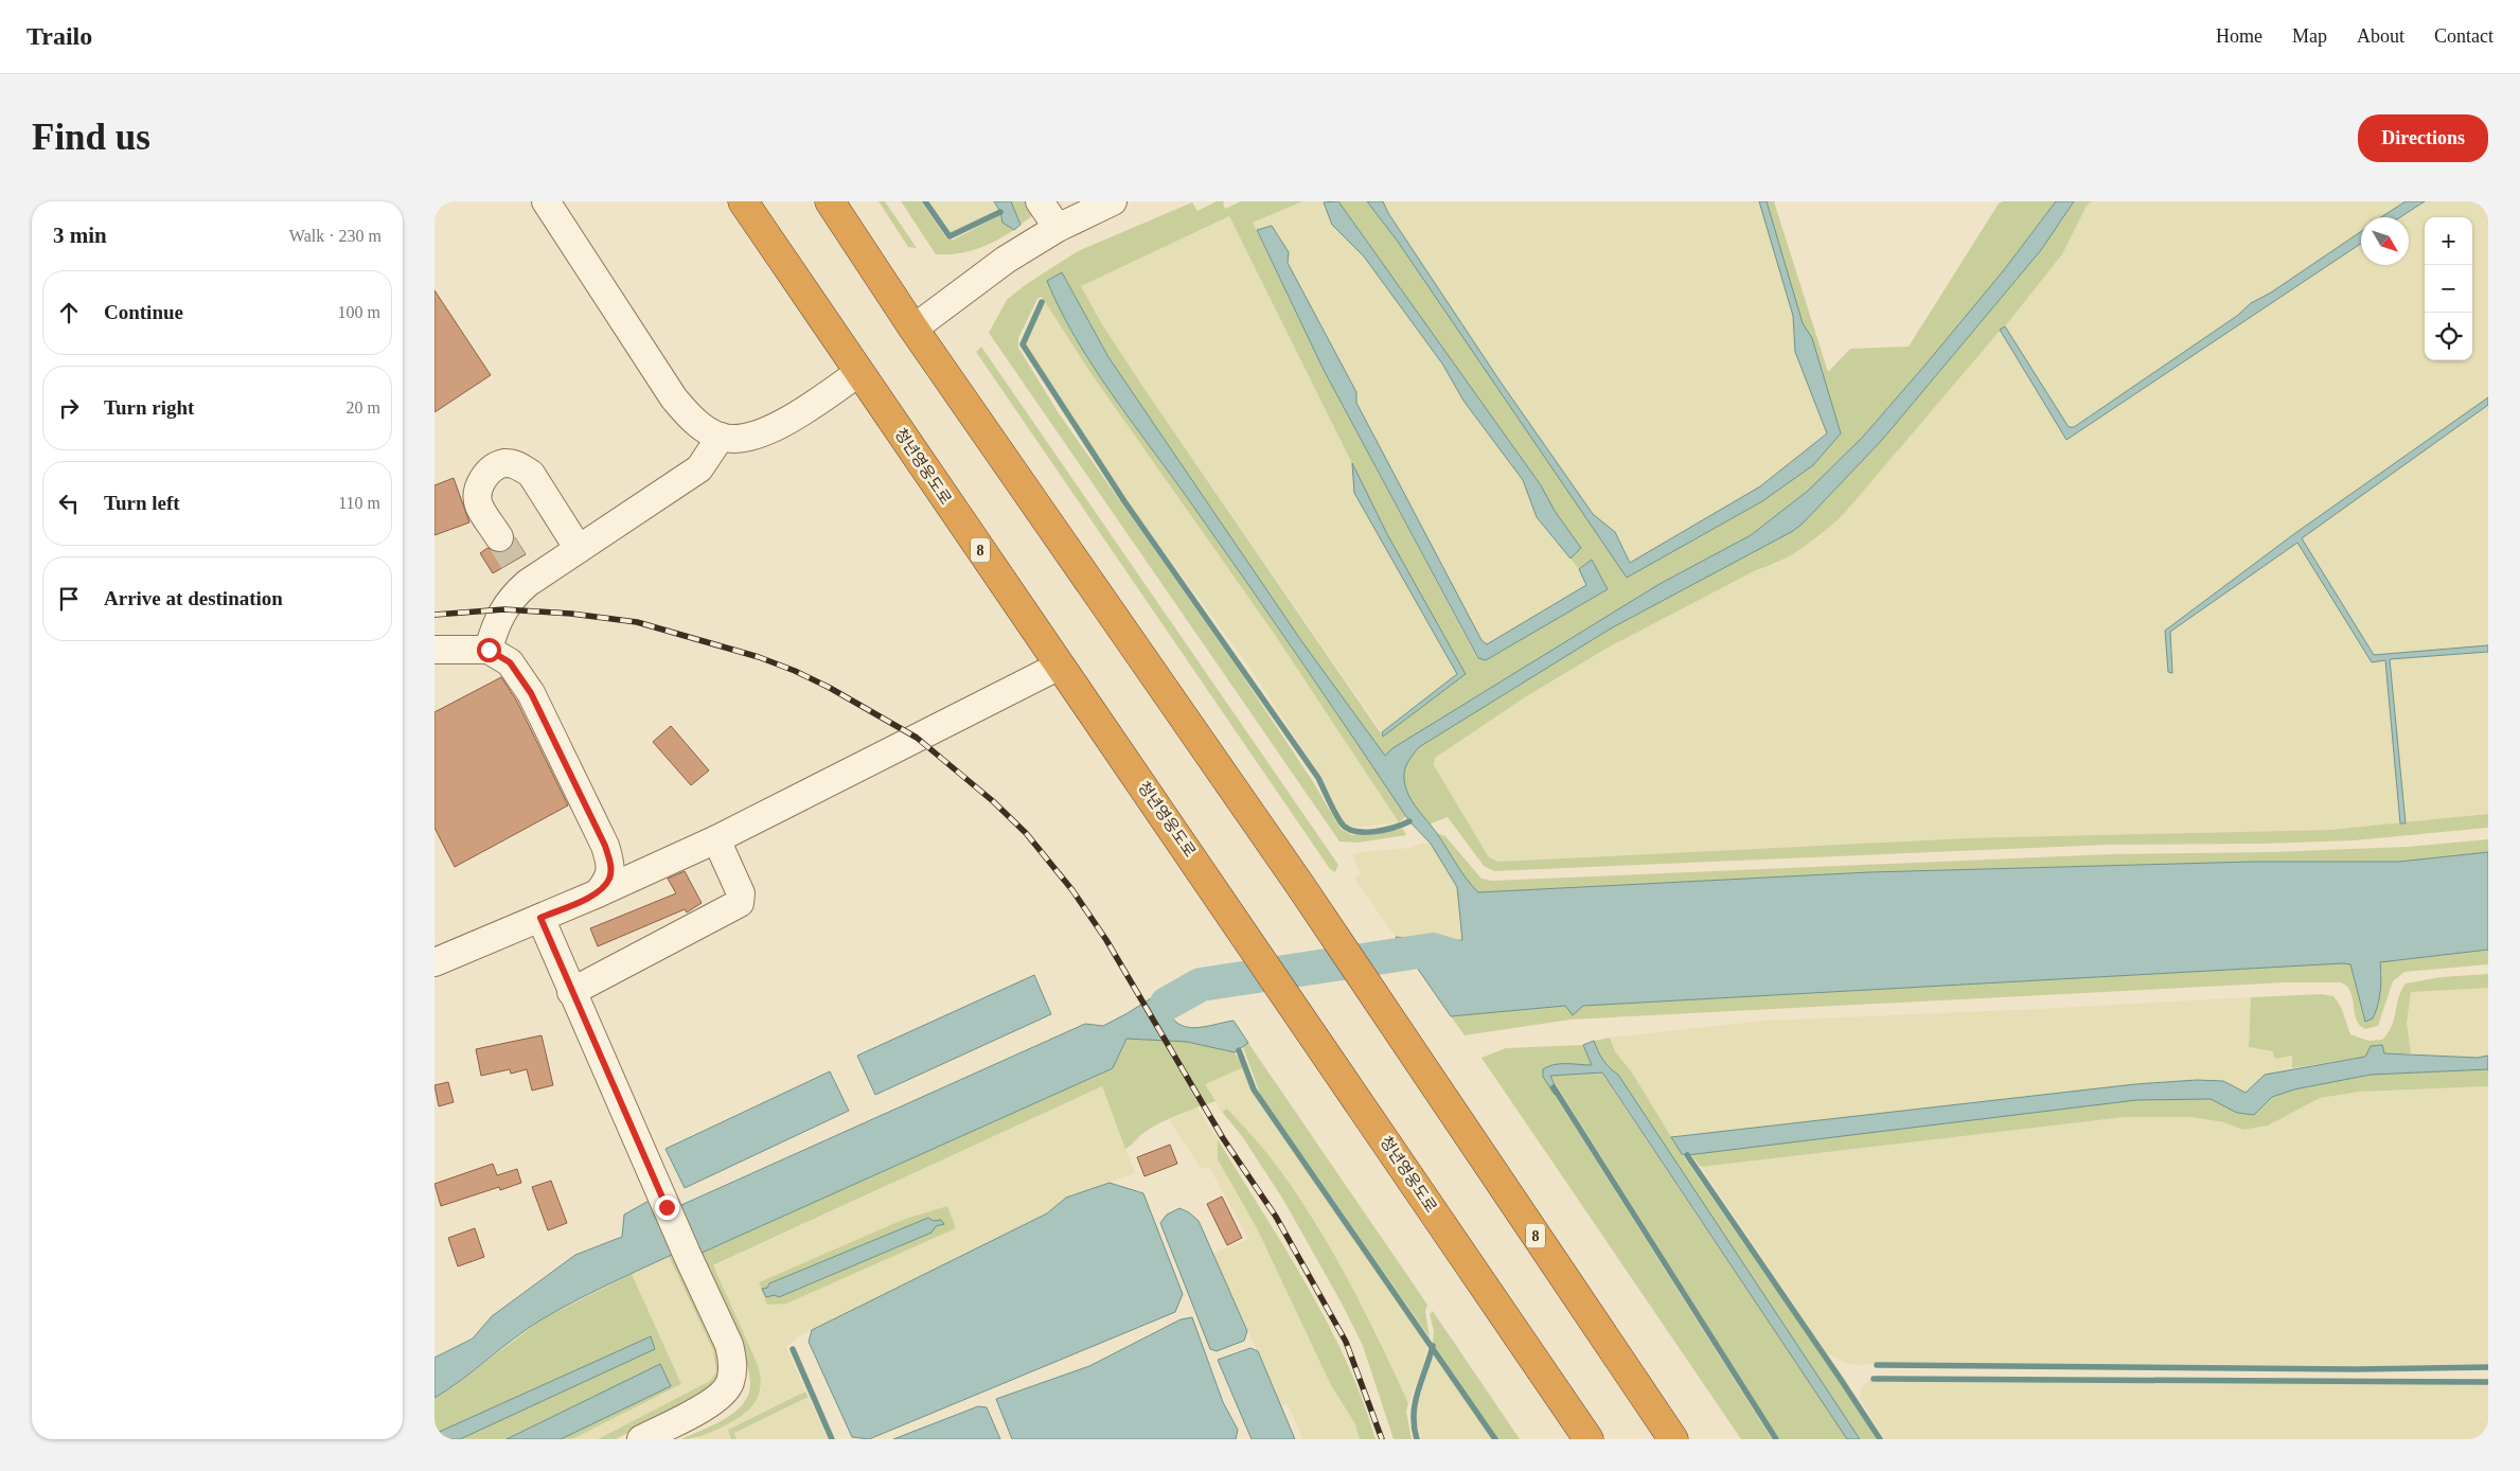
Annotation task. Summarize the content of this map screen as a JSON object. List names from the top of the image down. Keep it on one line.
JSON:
{"streets":{"highway":["청년영웅도로","8"]},"north":"bottom right","page":{"header":"Trailo","nav":["Home","Map","About","Contact"],"buttons":"Directions","title":"Find us","heading":["3 min","Walk · 230 m"],"map_buttons":["+","−"],"list":[["Continue","100 m"],["Turn right","20 m"],["Turn left","110 m"],"Arrive at destination"]}}
